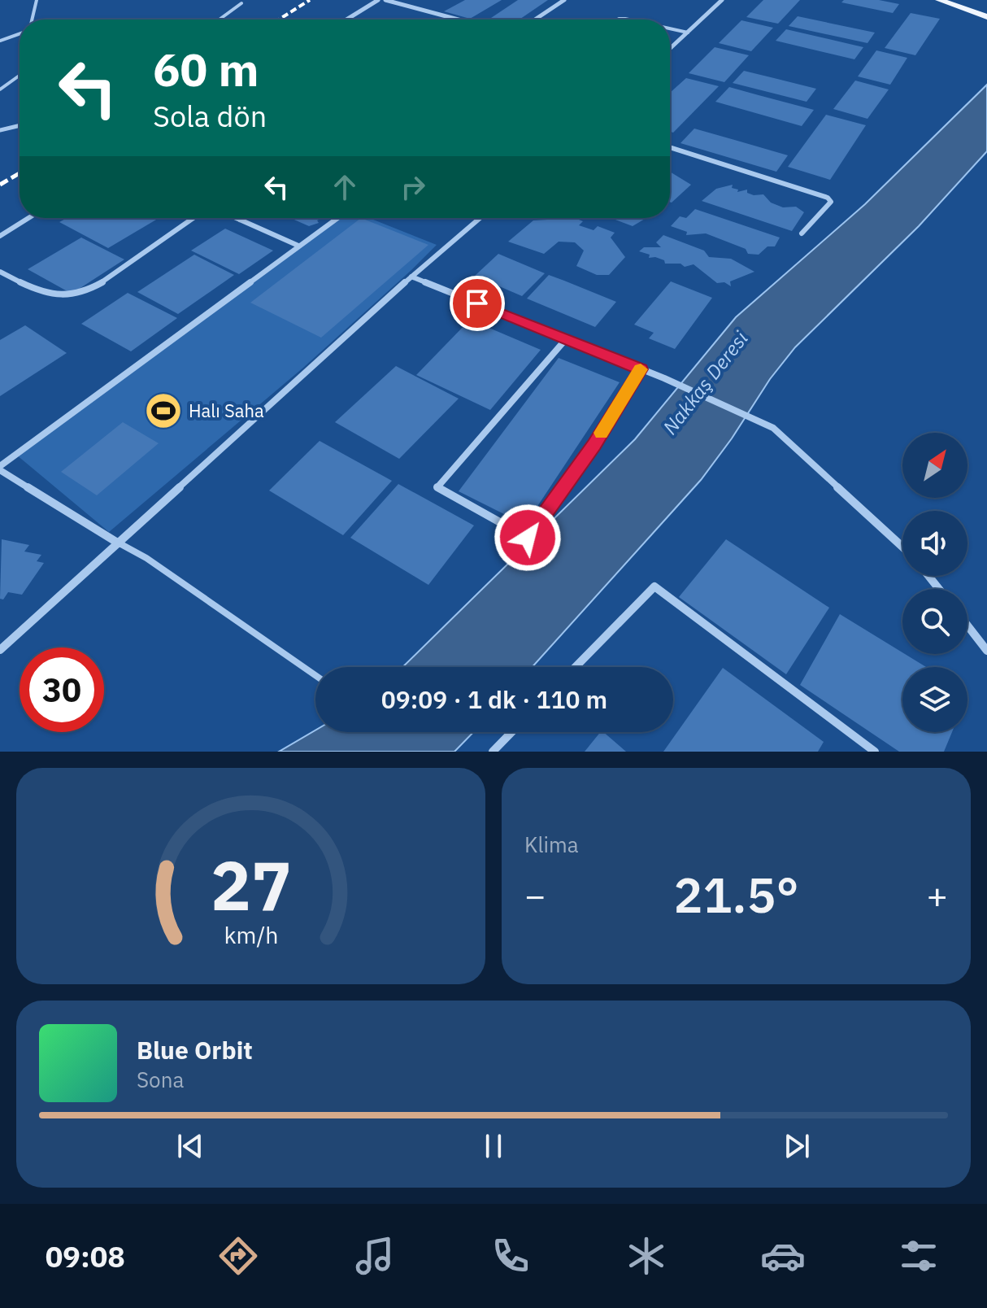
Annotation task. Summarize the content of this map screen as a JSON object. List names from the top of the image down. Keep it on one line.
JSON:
{"water":["Nakkaş Deresi"],"places":{"sports":["Halı Saha"]},"north":"top right","page":{"turn":["60 m","Sola dön"],"limit":"30","trip":"09:09 · 1 dk · 110 m","tile":"Klima","heat":["−","21.5°","+"],"song":["Blue Orbit","Sona"],"tabs":"09:08","gauge":["27","km/h"]}}
